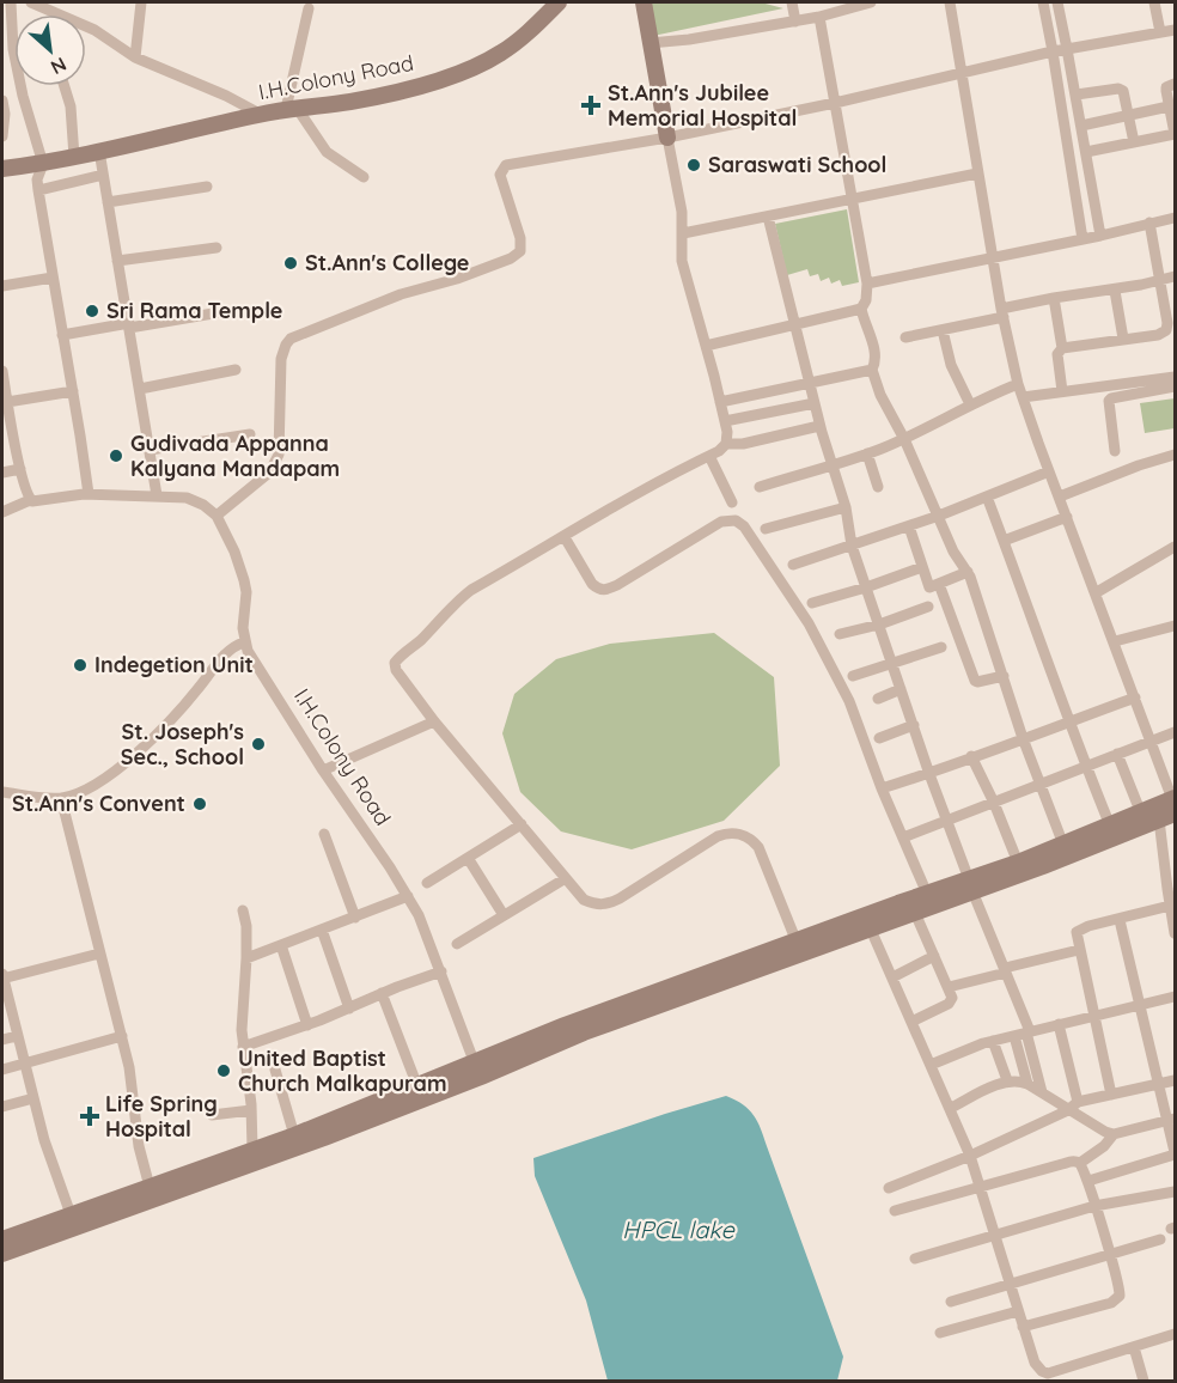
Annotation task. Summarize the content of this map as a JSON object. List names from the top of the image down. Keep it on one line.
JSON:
{"streets":{"main road":["I.H.Colony Road"]},"water":["HPCL lake"],"places":{"health":["St.Ann's Jubilee Memorial Hospital","Life Spring Hospital"],"other":["Saraswati School","St.Ann's College","Sri Rama Temple","Gudivada Appanna Kalyana Mandapam","Indegetion Unit","St. Joseph's Sec., School","St.Ann's Convent","United Baptist Church Malkapuram"]},"north":"bottom right"}
